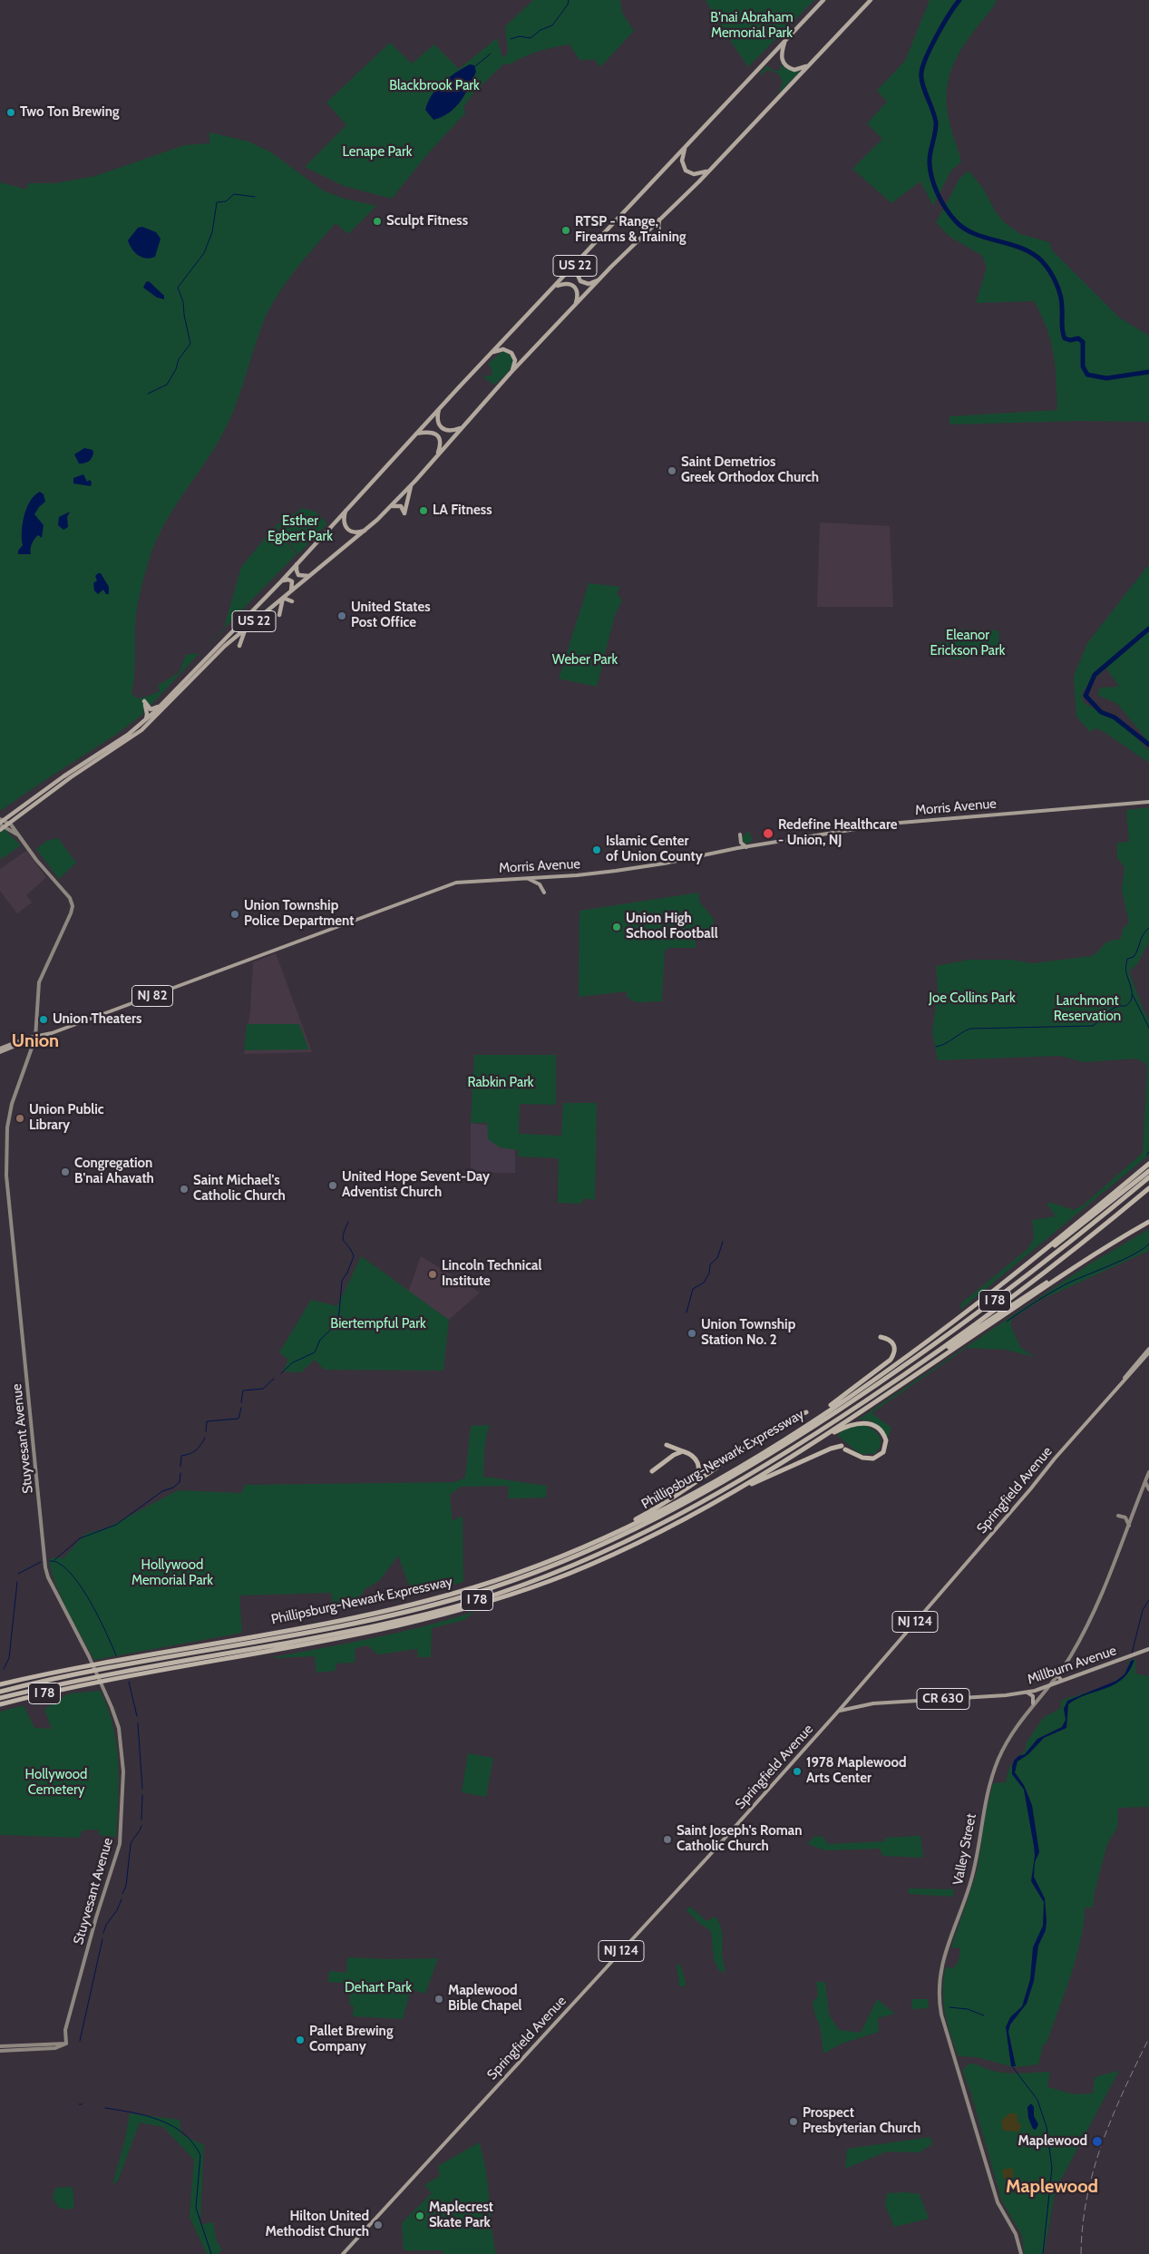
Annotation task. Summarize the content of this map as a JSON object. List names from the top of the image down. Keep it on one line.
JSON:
{"streets":{"highway":["US 22","I 78","Phillipsburg-Newark Expressway"],"main road":["Morris Avenue","NJ 82","Stuyvesant Avenue","Springfield Avenue","NJ 124","Millburn Avenue","CR 630","Valley Street"]},"crossings":[["US 22","Stuyvesant Avenue"],["Morris Avenue","Stuyvesant Avenue"],["I 78","Phillipsburg-Newark Expressway"],["Springfield Avenue","Millburn Avenue"],["Millburn Avenue","Valley Street"]],"districts":["Union","Maplewood"],"parks":["B'nai Abraham Memorial Park","Blackbrook Park","Lenape Park","Esther Egbert Park","Eleanor Erickson Park","Weber Park","Joe Collins Park","Larchmont Reservation","Rabkin Park","Biertempful Park","Hollywood Memorial Park","Hollywood Cemetery","Dehart Park"],"places":["Two Ton Brewing","Sculpt Fitness","RTSP - Range, Firearms & Training","Saint Demetrios Greek Orthodox Church","LA Fitness","United States Post Office","Redefine Healthcare - Union, NJ","Islamic Center of Union County","Union Township Police Department","Union High School Football","Union Theaters","Union Public Library","Congregation B'nai Ahavath","United Hope Sevent-Day Adventist Church","Saint Michael's Catholic Church","Lincoln Technical Institute","Union Township Station No. 2","1978 Maplewood Arts Center","Saint Joseph's Roman Catholic Church","Maplewood Bible Chapel","Pallet Brewing Company","Prospect Presbyterian Church","Maplewood","Maplecrest Skate Park","Hilton United Methodist Church"]}
